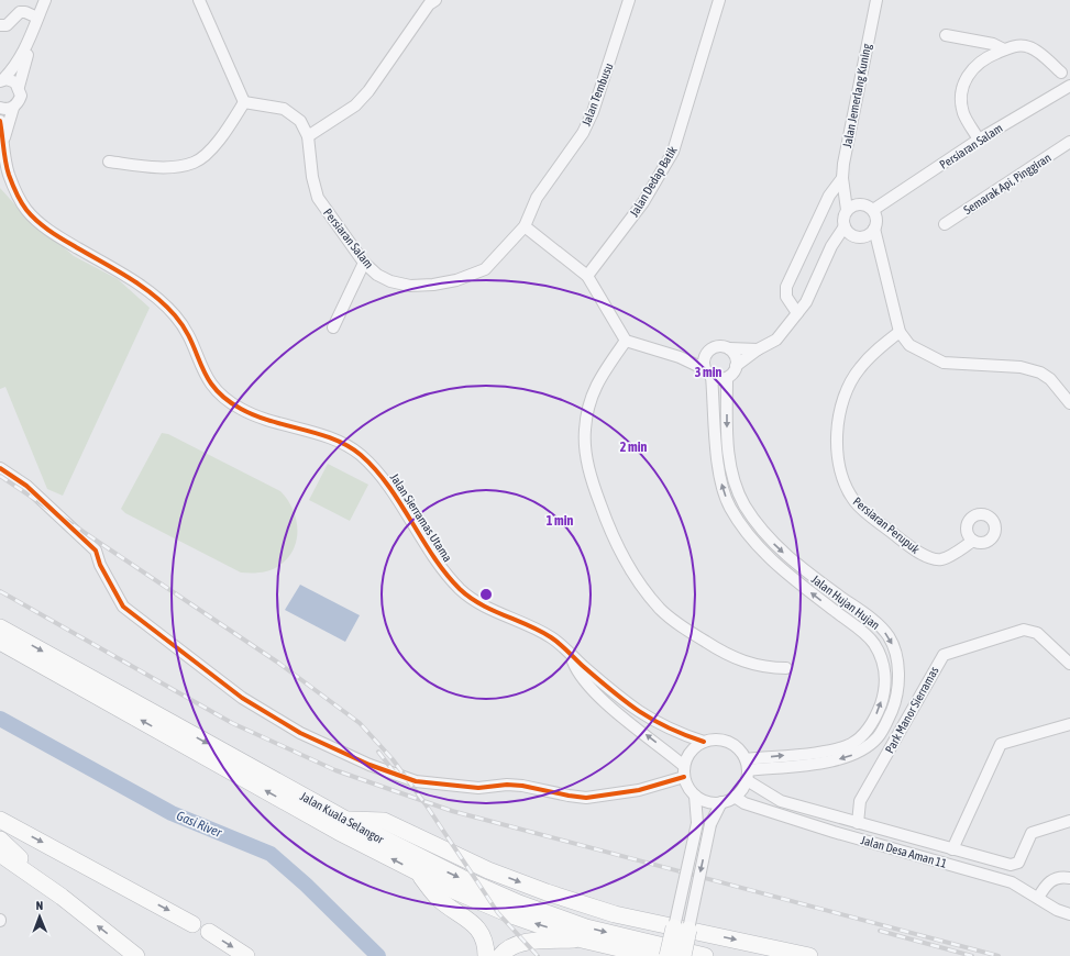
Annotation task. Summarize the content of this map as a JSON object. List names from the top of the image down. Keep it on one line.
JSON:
{"streets":{"highway":["Jalan Kuala Selangor"],"street":["Jalan Tembusu","Jalan Jemerlang Kuning","Persiaran Salam","Jalan Dedap Batik","Semarak Api, Pinggiran","Jalan Sierramas Utama","Persiaran Perupuk","Jalan Hujan Hujan","Park Manor Sierramas","Jalan Desa Aman 11"]},"crossings":[["Jalan Tembusu","Persiaran Salam"],["Jalan Jemerlang Kuning","Persiaran Salam"],["Jalan Sierramas Utama","Jalan Hujan Hujan"],["Jalan Sierramas Utama","Jalan Desa Aman 11"],["Jalan Hujan Hujan","Jalan Desa Aman 11"]],"water":["Gasi River"],"north":"top","rings":["3 min","2 min","1 min"]}
